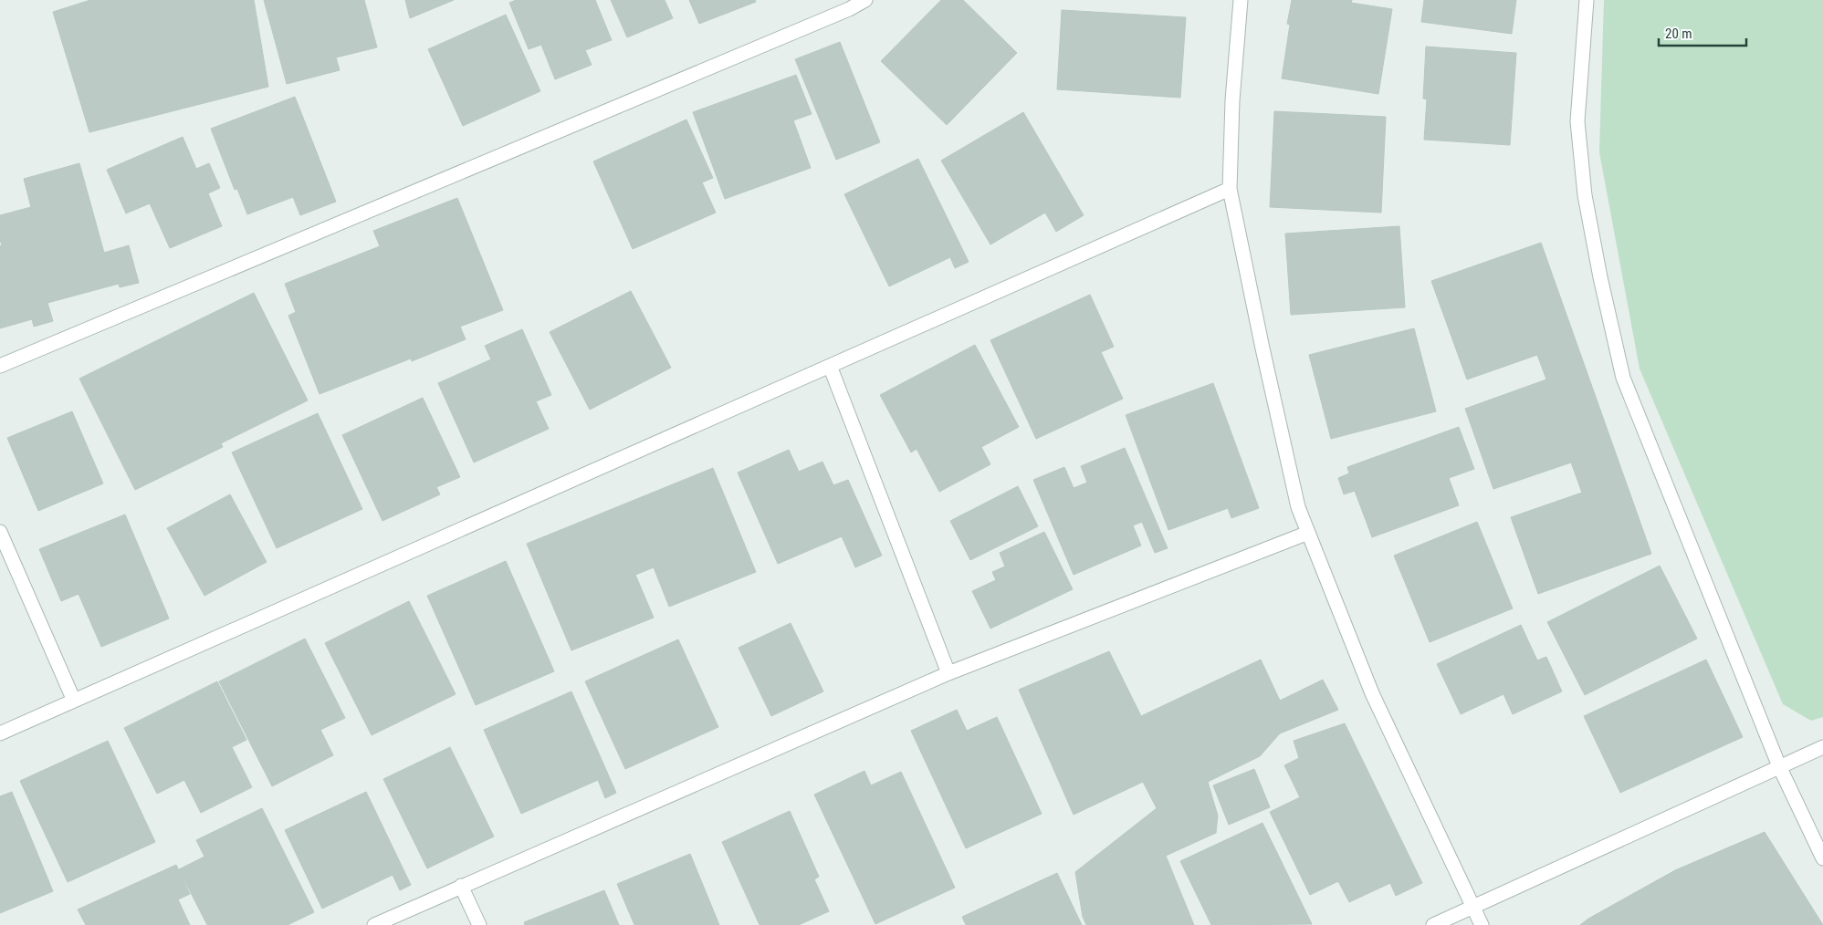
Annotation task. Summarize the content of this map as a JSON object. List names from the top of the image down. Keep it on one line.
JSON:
{"scale_bar":"20 m"}
